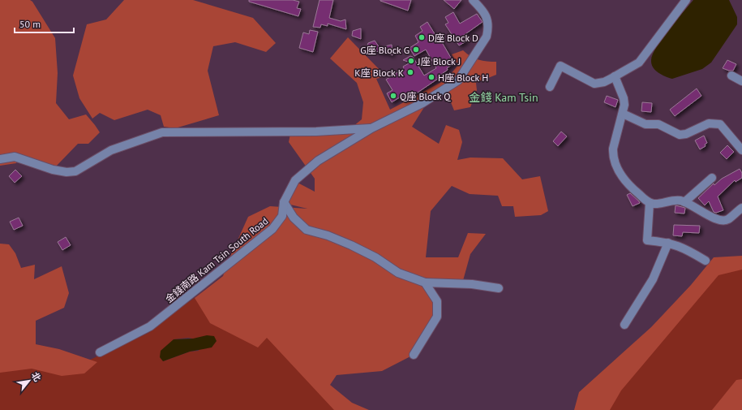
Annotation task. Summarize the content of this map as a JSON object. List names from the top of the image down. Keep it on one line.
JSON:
{"streets":{"street":["金錢南路 Kam Tsin South Road"]},"districts":["金錢 Kam Tsin"],"places":["D座 Block D","G座 Block G","J座 Block J","K座 Block K","H座 Block H","Q座 Block Q"],"scale_bar":"50 m","north":"top right"}
